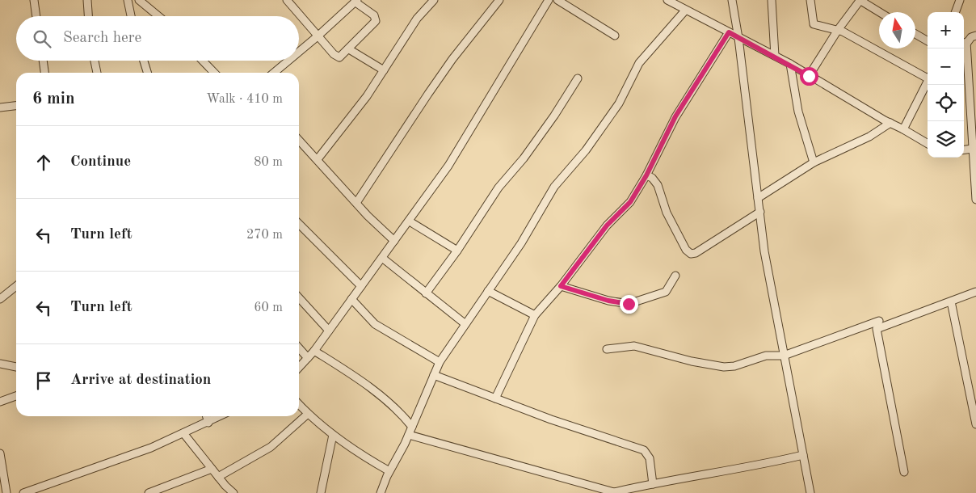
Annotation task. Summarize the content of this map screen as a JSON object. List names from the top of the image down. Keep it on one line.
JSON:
{"north":"top","page":{"map_buttons":["+","−"],"search":"Search here","heading":["6 min","Walk · 410 m"],"list":[["Continue","80 m"],["Turn left","270 m"],["Turn left","60 m"],"Arrive at destination"]}}
